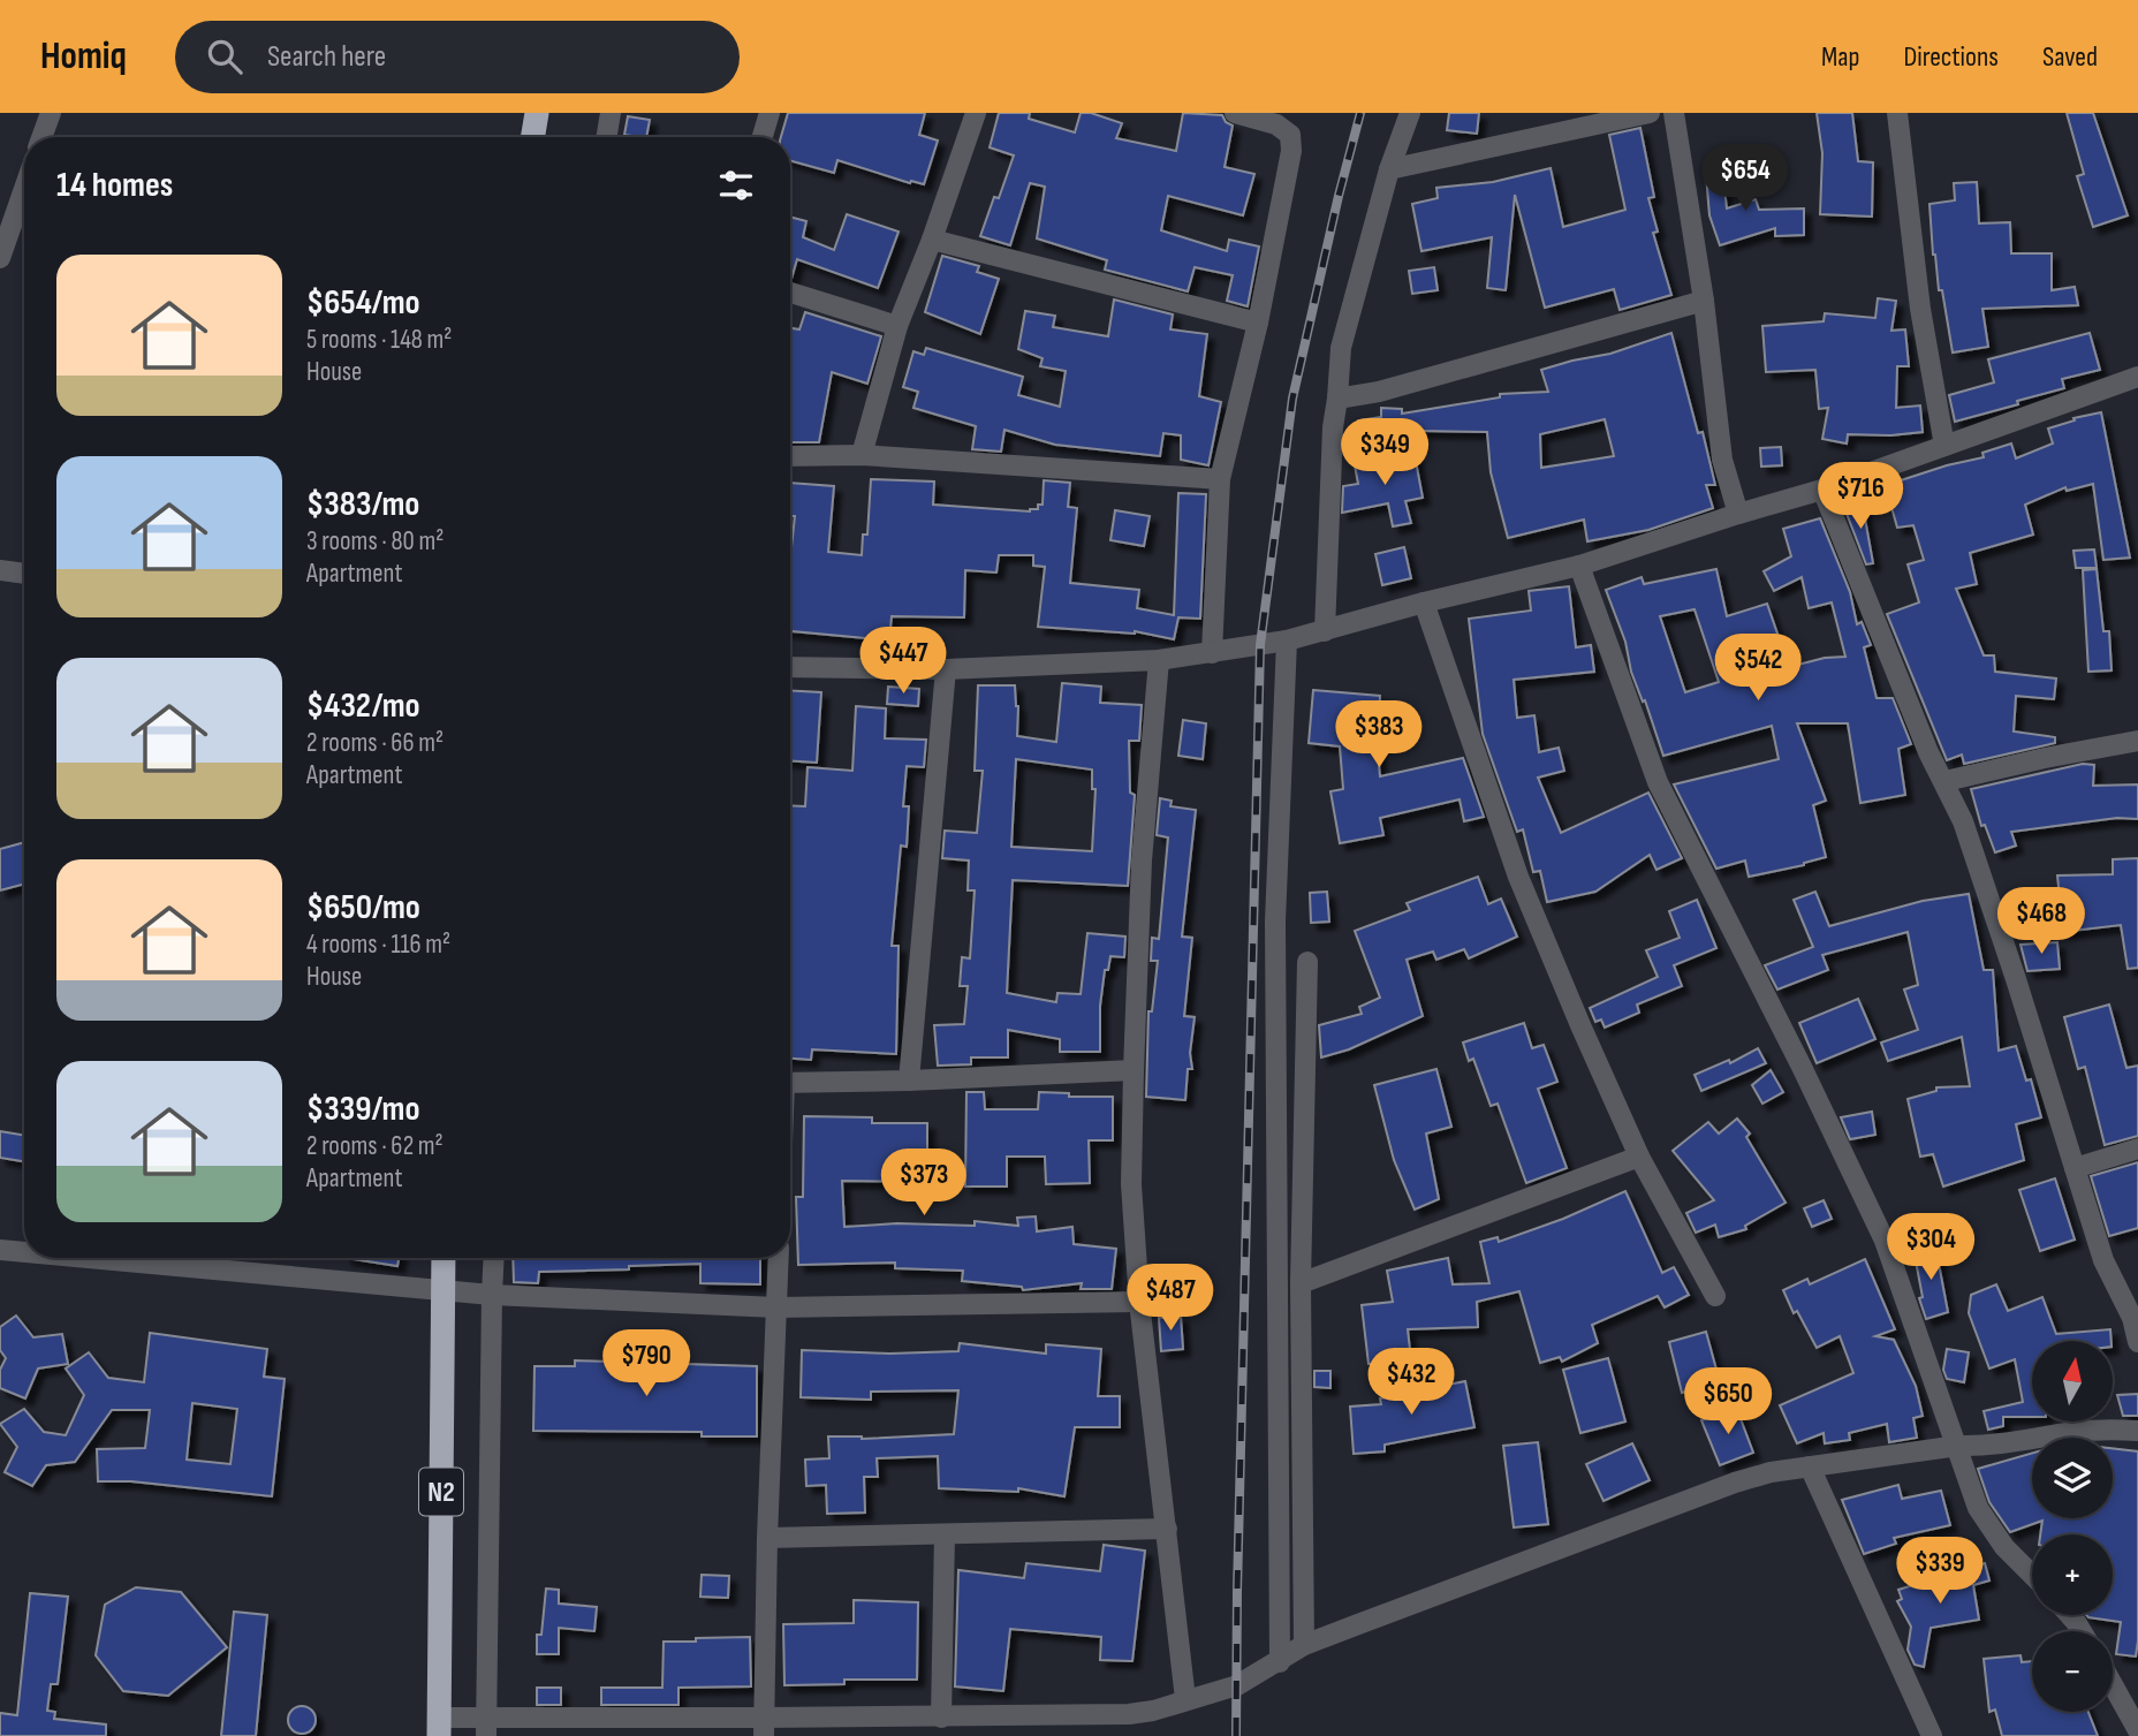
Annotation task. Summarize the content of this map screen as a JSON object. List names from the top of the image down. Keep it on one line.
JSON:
{"streets":{"highway":["N2"]},"north":"top","page":{"header":"Homiq","search":"Search here","nav":["Map","Directions","Saved"],"heading":"14 homes","price":["$654","$349","$716","$447","$542","$383","$468","$373","$304","$487","$790","$432","$650","$339"],"list":[{"name":"$654/mo","note":"5 rooms · 148 m² · House"},{"name":"$383/mo","note":"3 rooms · 80 m² · Apartment"},{"name":"$432/mo","note":"2 rooms · 66 m² · Apartment"},{"name":"$650/mo","note":"4 rooms · 116 m² · House"},{"name":"$339/mo","note":"2 rooms · 62 m² · Apartment"}],"map_buttons":["+","−"]}}
